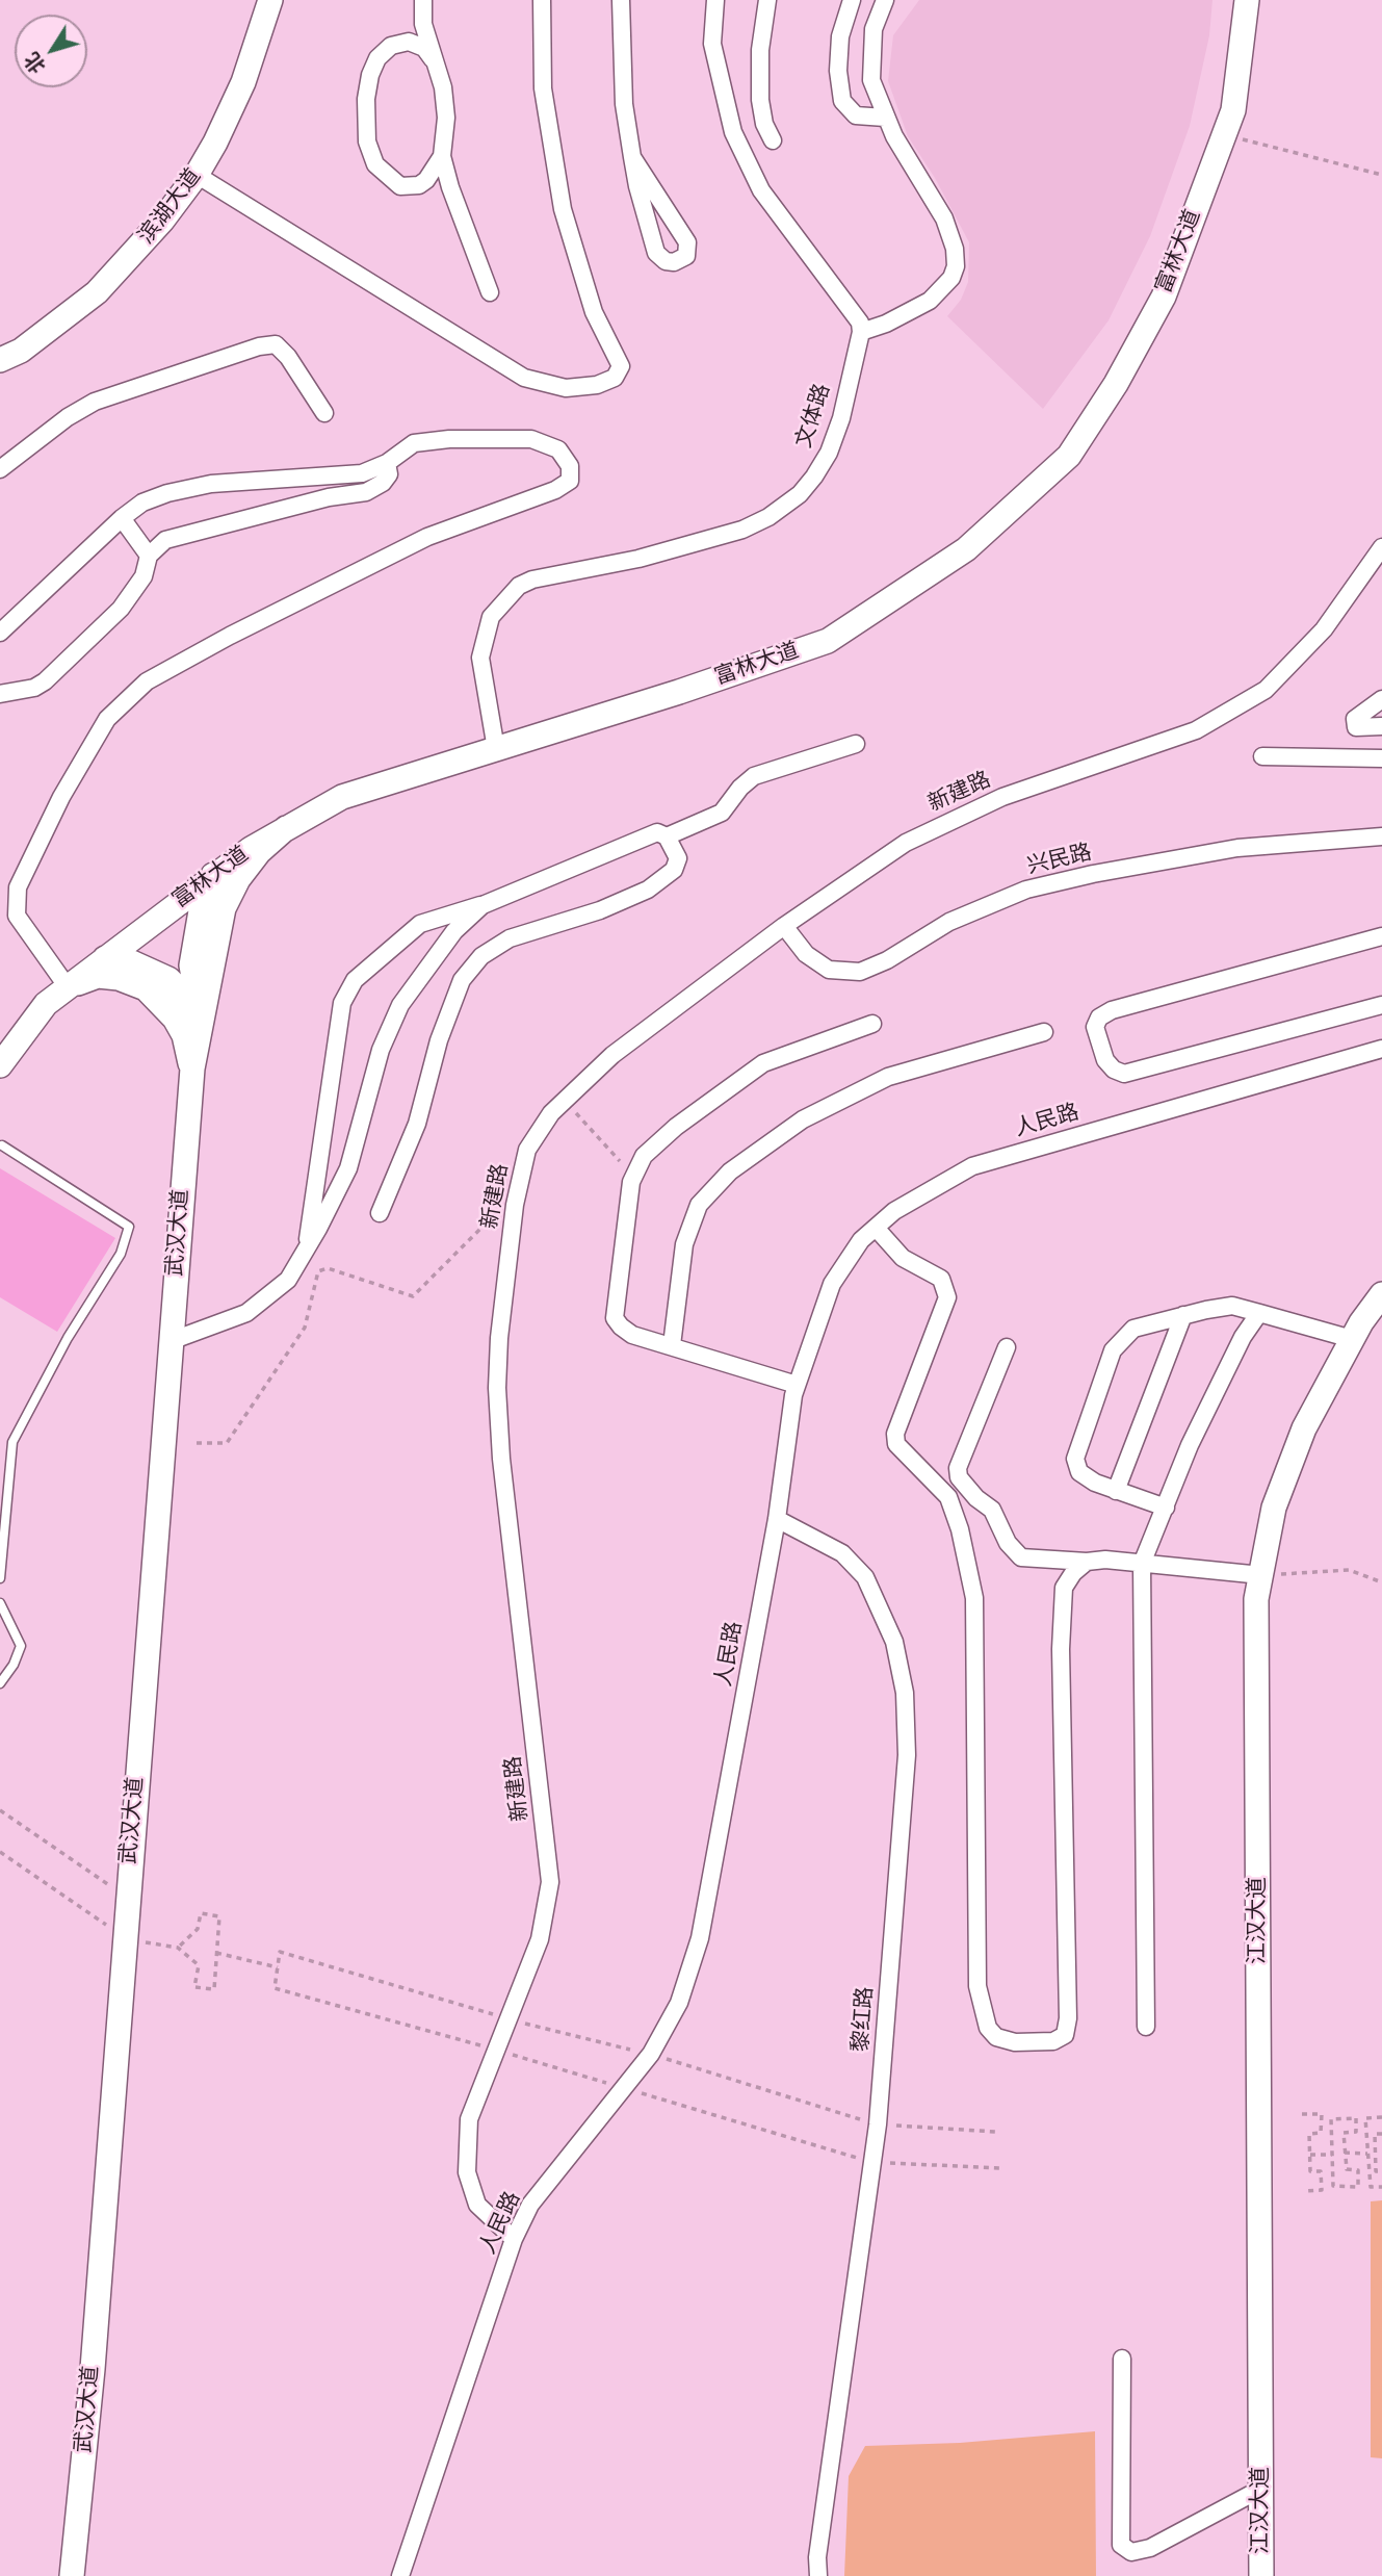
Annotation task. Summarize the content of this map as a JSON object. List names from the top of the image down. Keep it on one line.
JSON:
{"streets":{"main road":["滨湖大道","富林大道","武汉大道","江汉大道"],"street":["文体路","新建路","兴民路","人民路","黎红路"]},"crossings":[["富林大道","文体路"],["新建路","兴民路"],["新建路","人民路"],["人民路","黎红路"]],"north":"bottom left"}
